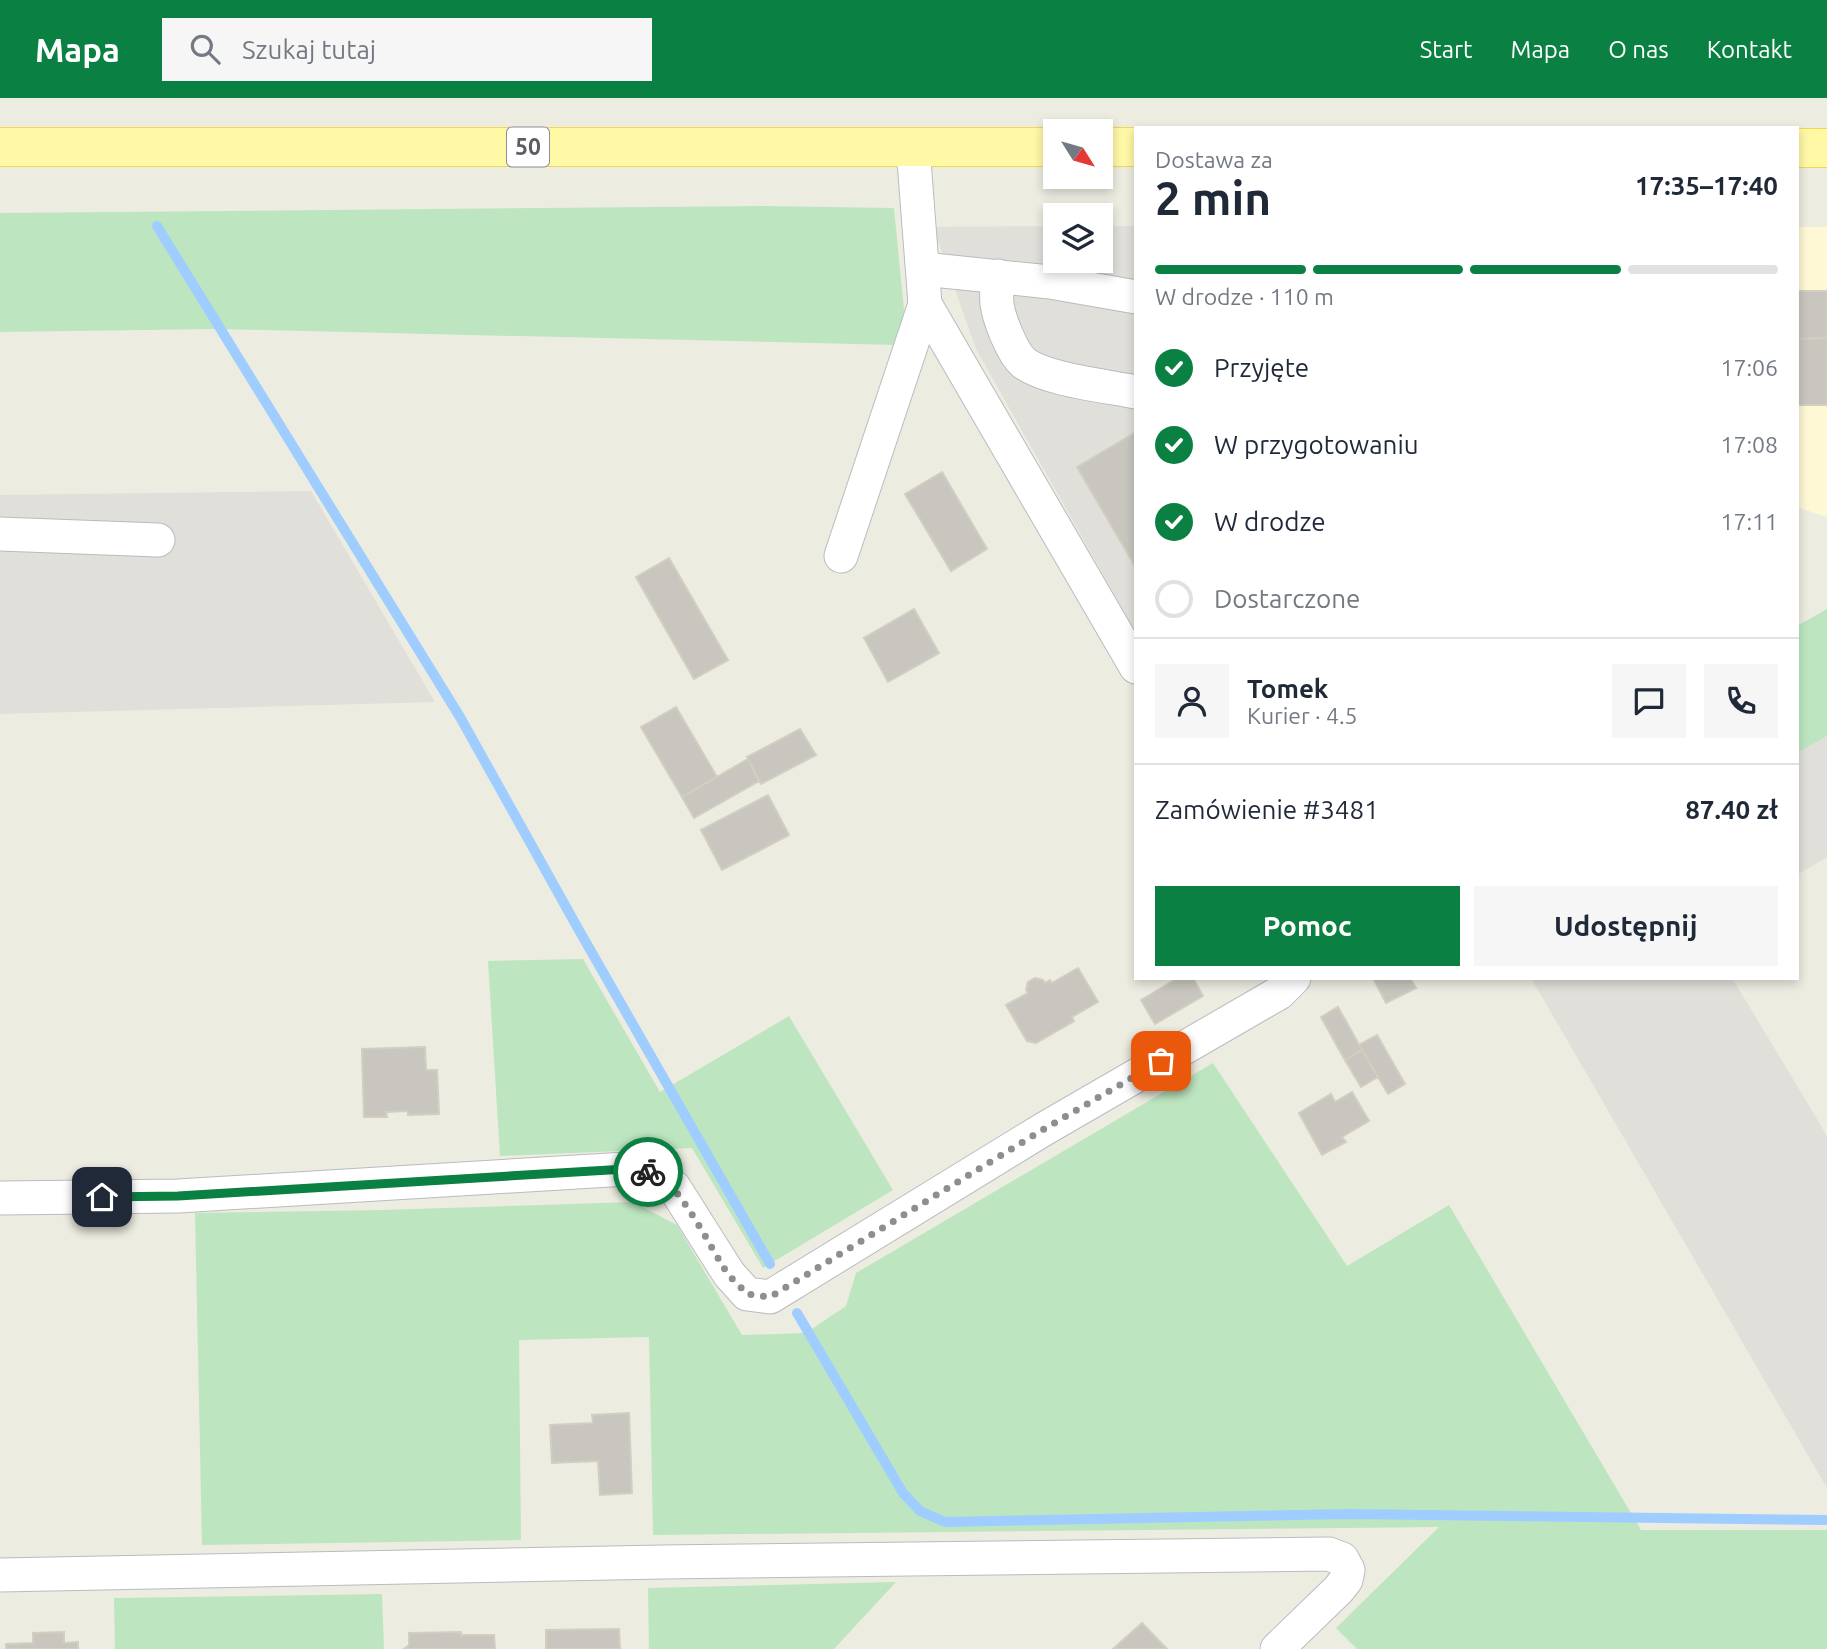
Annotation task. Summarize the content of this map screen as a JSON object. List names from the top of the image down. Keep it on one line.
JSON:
{"streets":{"main road":["50"]},"north":"bottom right","page":{"header":"Mapa","search":"Szukaj tutaj","nav":["Start","Mapa","O nas","Kontakt"],"heading":["2 min","Dostawa za","17:35–17:40"],"panel":["Tomek","Kurier · 4.5","Zamówienie #3481","87.40 zł"],"bar":"W drodze · 110 m","list":[["Przyjęte","17:06"],["W przygotowaniu","17:08"],["W drodze","17:11"],"Dostarczone"],"buttons":["Pomoc","Udostępnij"]}}
